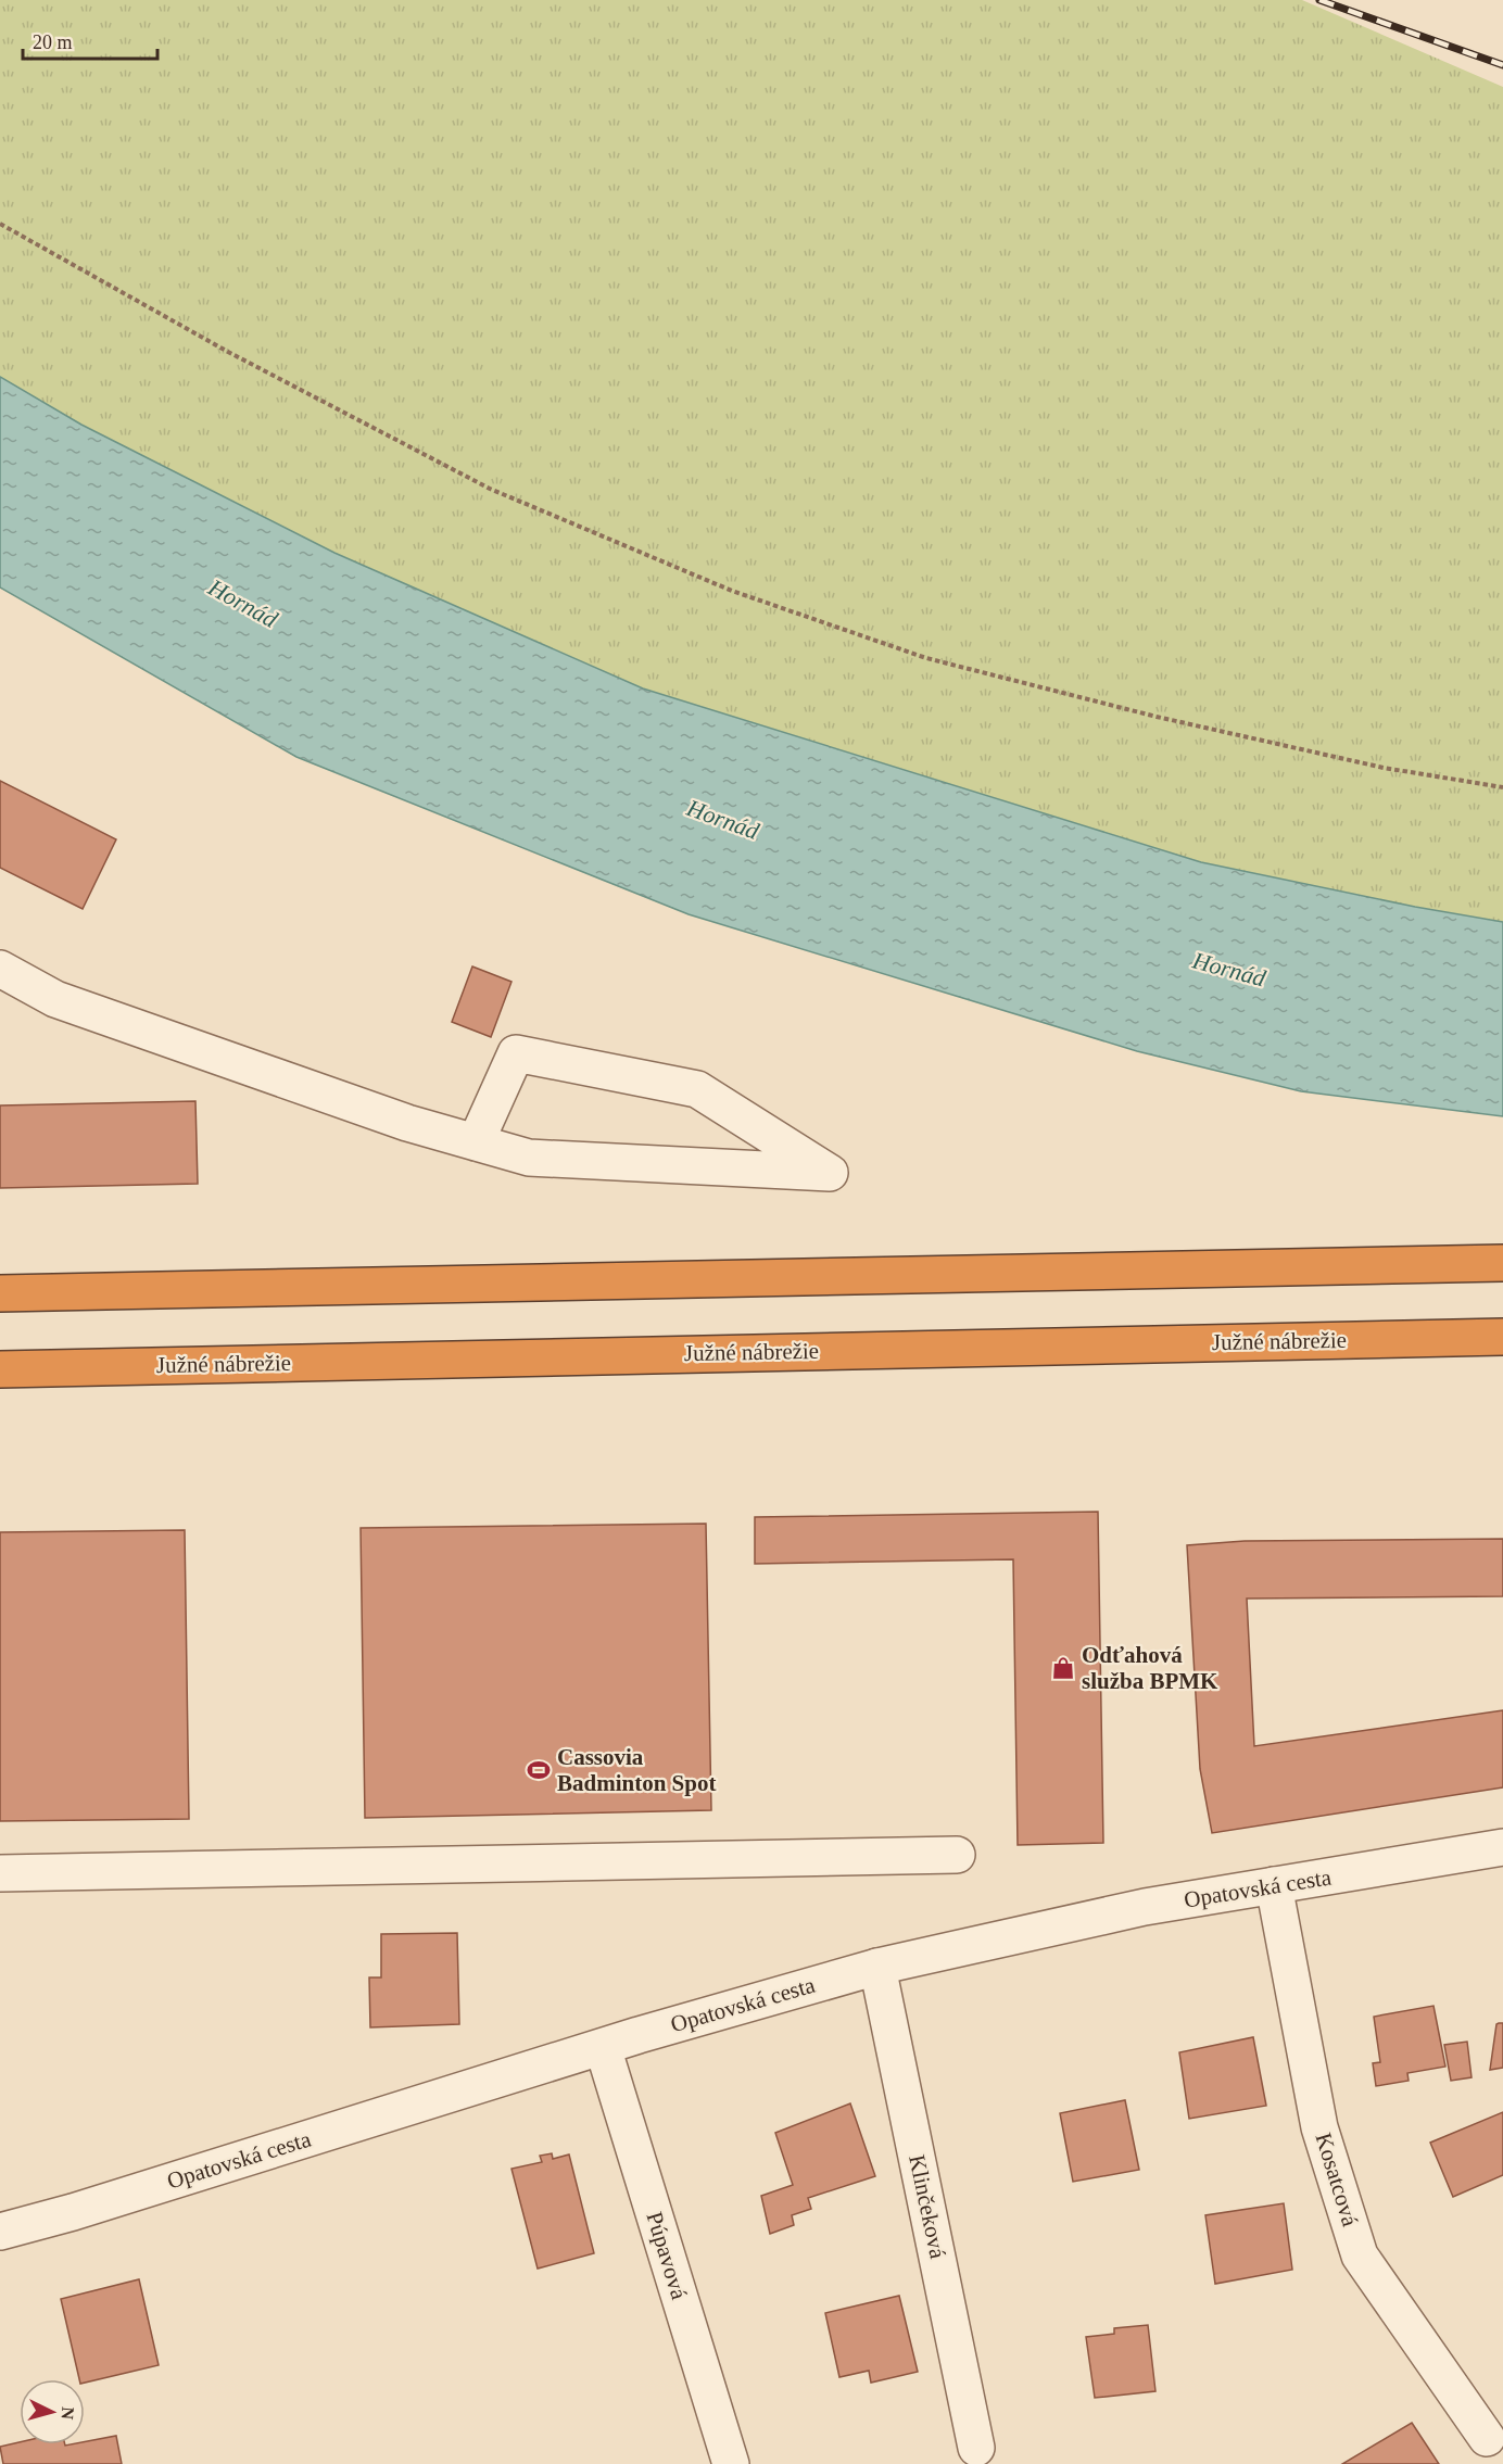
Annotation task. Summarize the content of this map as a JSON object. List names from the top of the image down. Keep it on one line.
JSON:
{"streets":{"highway":["Južné nábrežie"],"street":["Opatovská cesta","Kosatcová","Klinčeková","Púpavová"]},"crossings":[["Opatovská cesta","Kosatcová"],["Opatovská cesta","Klinčeková"],["Opatovská cesta","Púpavová"]],"water":["Hornád"],"places":{"shop":["Odťahová služba BPMK"],"sports":["Cassovia Badminton Spot"]},"scale_bar":"20 m","north":"right"}
